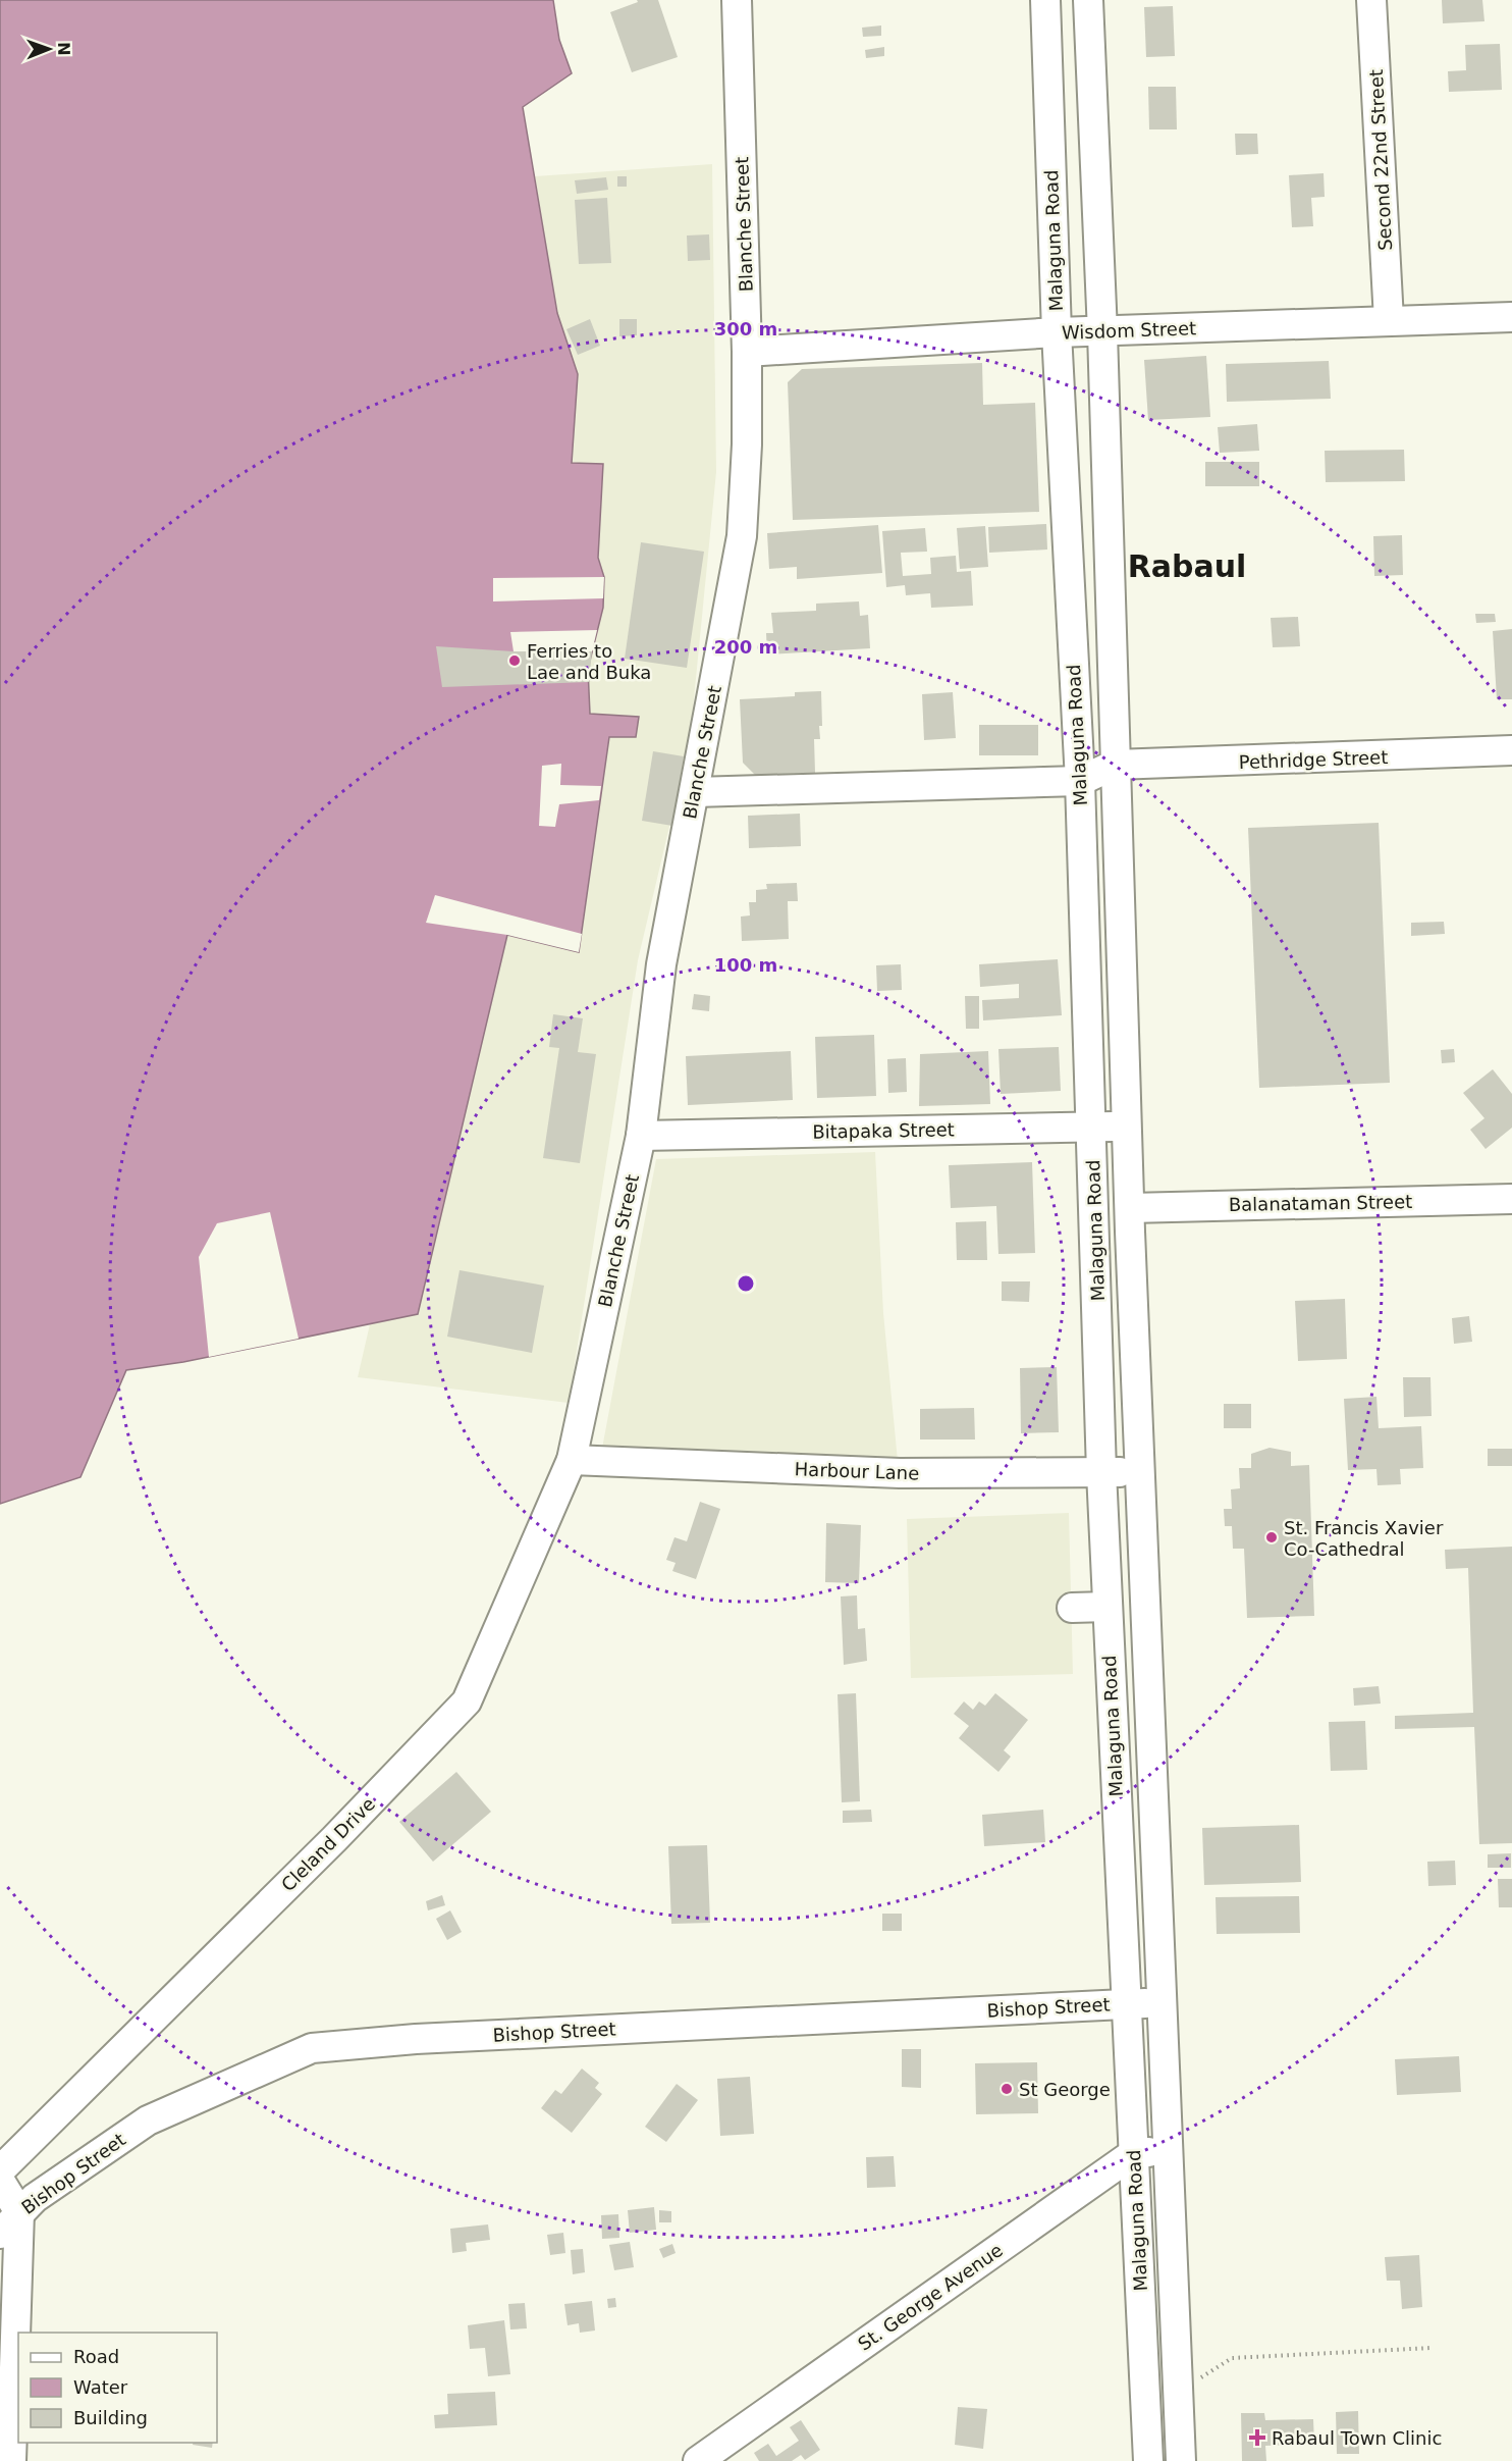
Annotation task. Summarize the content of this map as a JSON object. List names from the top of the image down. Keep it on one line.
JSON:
{"streets":{"street":["Second 22nd Street","Blanche Street","Malaguna Road","Wisdom Street","Pethridge Street","Bitapaka Street","Balanataman Street","Harbour Lane","Cleland Drive","Bishop Street","St. George Avenue"]},"crossings":[["Second 22nd Street","Wisdom Street"],["Blanche Street","Wisdom Street"],["Blanche Street","Bitapaka Street"],["Blanche Street","Harbour Lane"],["Blanche Street","Cleland Drive"],["Malaguna Road","Wisdom Street"],["Malaguna Road","Pethridge Street"],["Malaguna Road","Bitapaka Street"],["Malaguna Road","Balanataman Street"],["Malaguna Road","Harbour Lane"],["Malaguna Road","Bishop Street"],["Malaguna Road","St. George Avenue"],["Harbour Lane","Cleland Drive"]],"districts":["Rabaul"],"places":{"other":["Ferries to Lae and Buka","St. Francis Xavier Co-Cathedral","St George"],"health":["Rabaul Town Clinic"]},"legend":["Road","Water","Building"],"north":"right","rings":["300 m","200 m","100 m"]}
